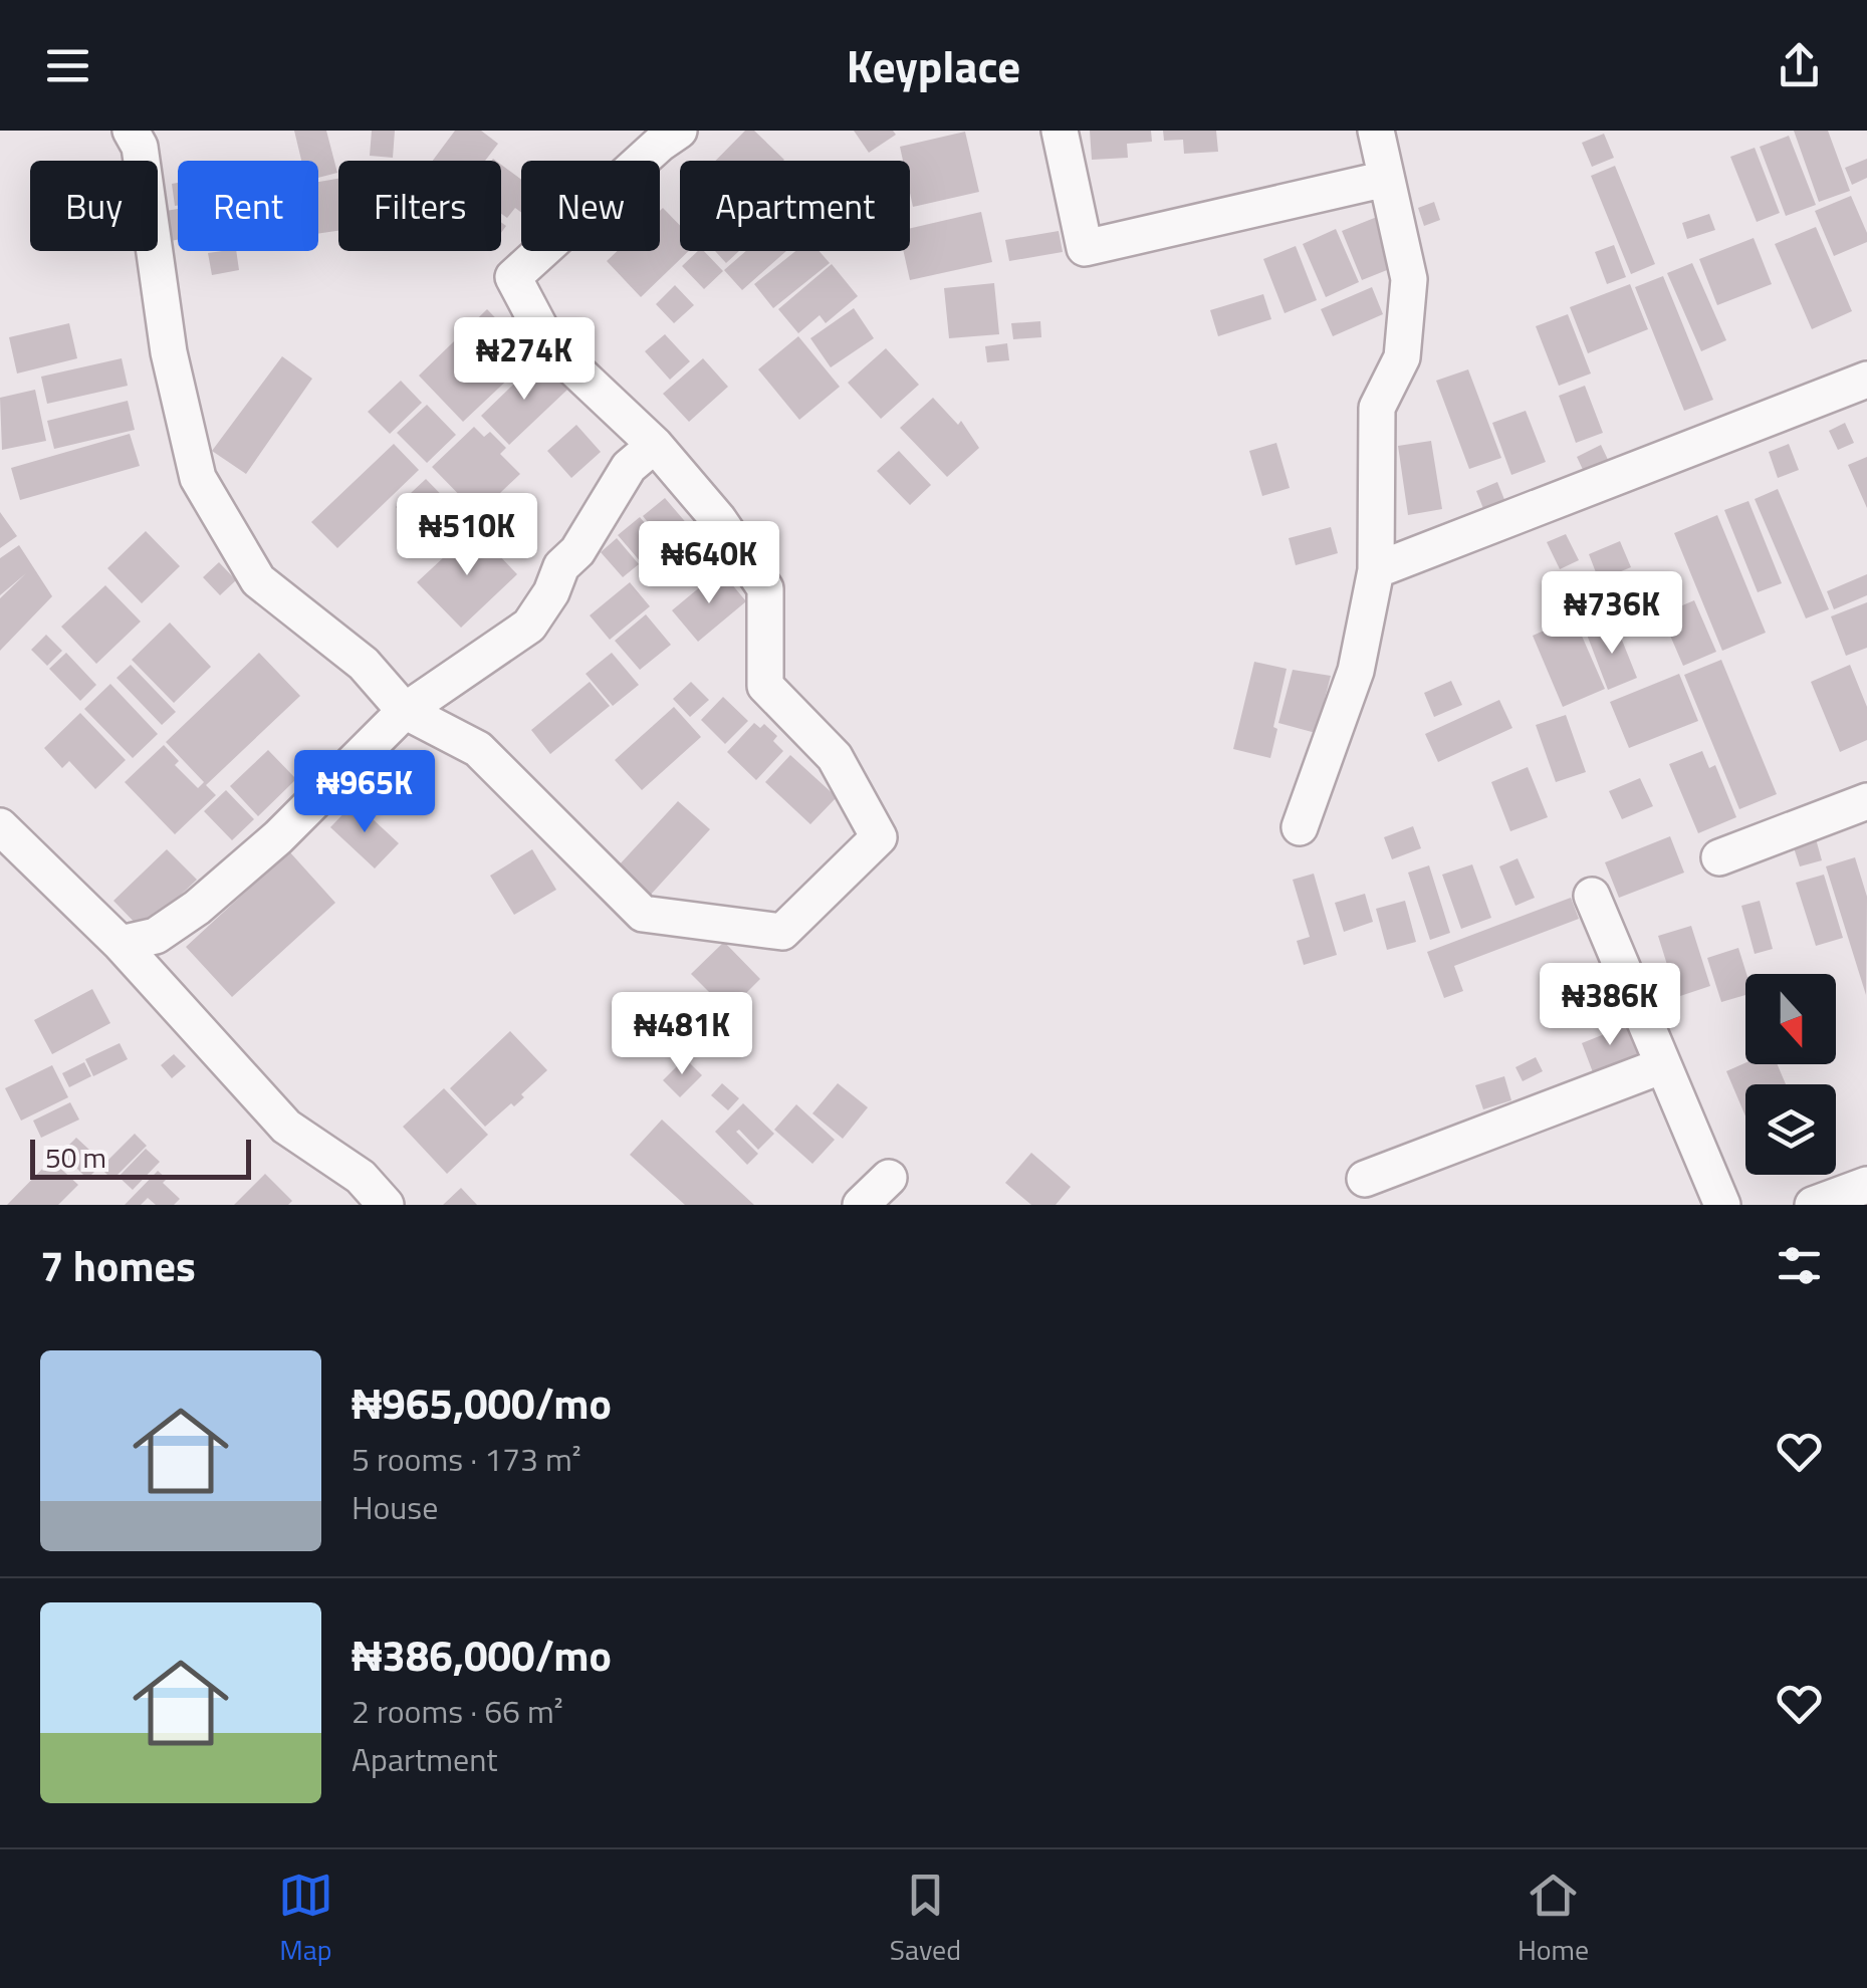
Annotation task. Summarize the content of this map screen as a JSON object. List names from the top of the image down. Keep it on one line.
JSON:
{"scale_bar":"50 m","north":"bottom","page":{"header":"Keyplace","chip":["Buy","Rent","Filters","New","Apartment"],"price":["₦274K","₦510K","₦640K","₦736K","₦965K","₦386K","₦481K"],"scale":"50 m","heading":"7 homes","list":[{"name":"₦965,000/mo","note":"5 rooms · 173 m² · House"},{"name":"₦386,000/mo","note":"2 rooms · 66 m² · Apartment"}],"tabs":["Map","Saved","Home"]}}
